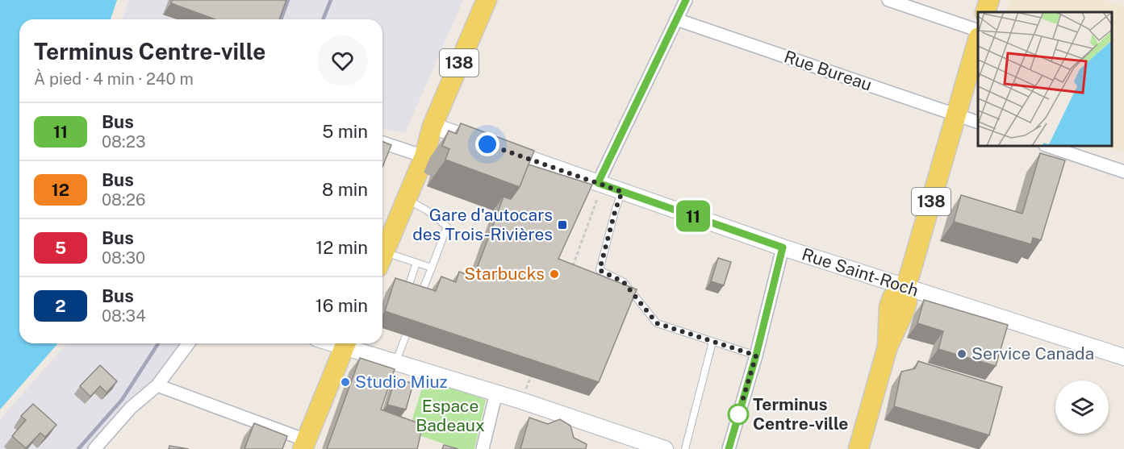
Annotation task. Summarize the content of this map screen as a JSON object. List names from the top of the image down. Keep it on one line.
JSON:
{"streets":{"main road":["138"],"street":["Rue Bureau","Rue Saint-Roch"]},"crossings":[["138","Rue Bureau"],["138","Rue Saint-Roch"]],"parks":["Espace Badeaux"],"places":{"transit":["Gare d'autocars des Trois-Rivières"],"other":["Starbucks","Service Canada","Studio Miuz","Terminus Centre-ville"]},"lines":["bus line 11"],"page":{"on_map":"11","heading":["Terminus Centre-ville","À pied · 4 min · 240 m"],"list":[{"mark":"11","name":"Bus","note":"08:23","value":"5 min"},{"mark":"12","name":"Bus","note":"08:26","value":"8 min"},{"mark":"5","name":"Bus","note":"08:30","value":"12 min"},{"mark":"2","name":"Bus","note":"08:34","value":"16 min"}]}}
